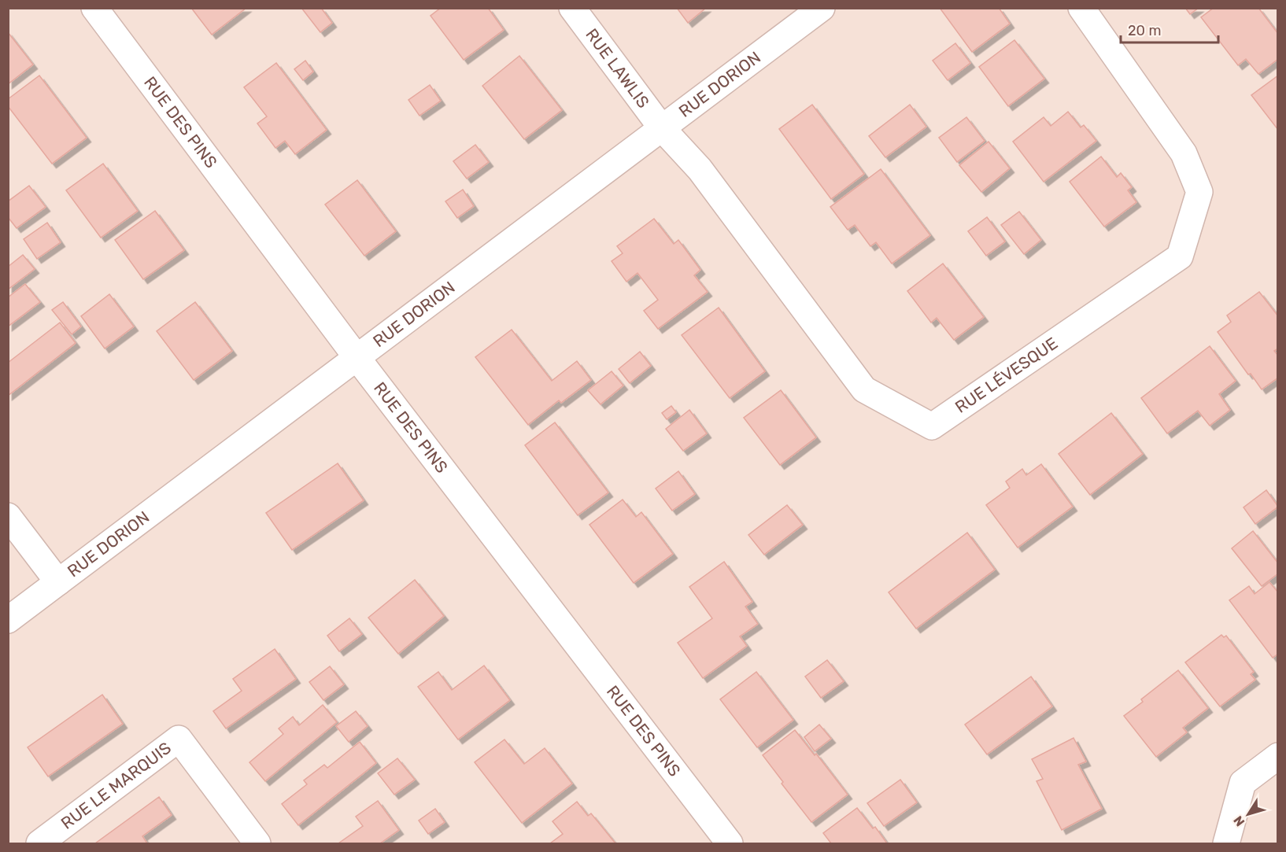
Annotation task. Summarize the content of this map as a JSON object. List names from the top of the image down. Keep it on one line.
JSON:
{"streets":{"street":["RUE LAWLIS","RUE DORION","RUE DES PINS","RUE LÉVESQUE","RUE LE MARQUIS"]},"crossings":[["RUE LAWLIS","RUE DORION"],["RUE LAWLIS","RUE LÉVESQUE"],["RUE DORION","RUE DES PINS"],["RUE DORION","RUE LÉVESQUE"]],"scale_bar":"20 m","north":"bottom left"}
